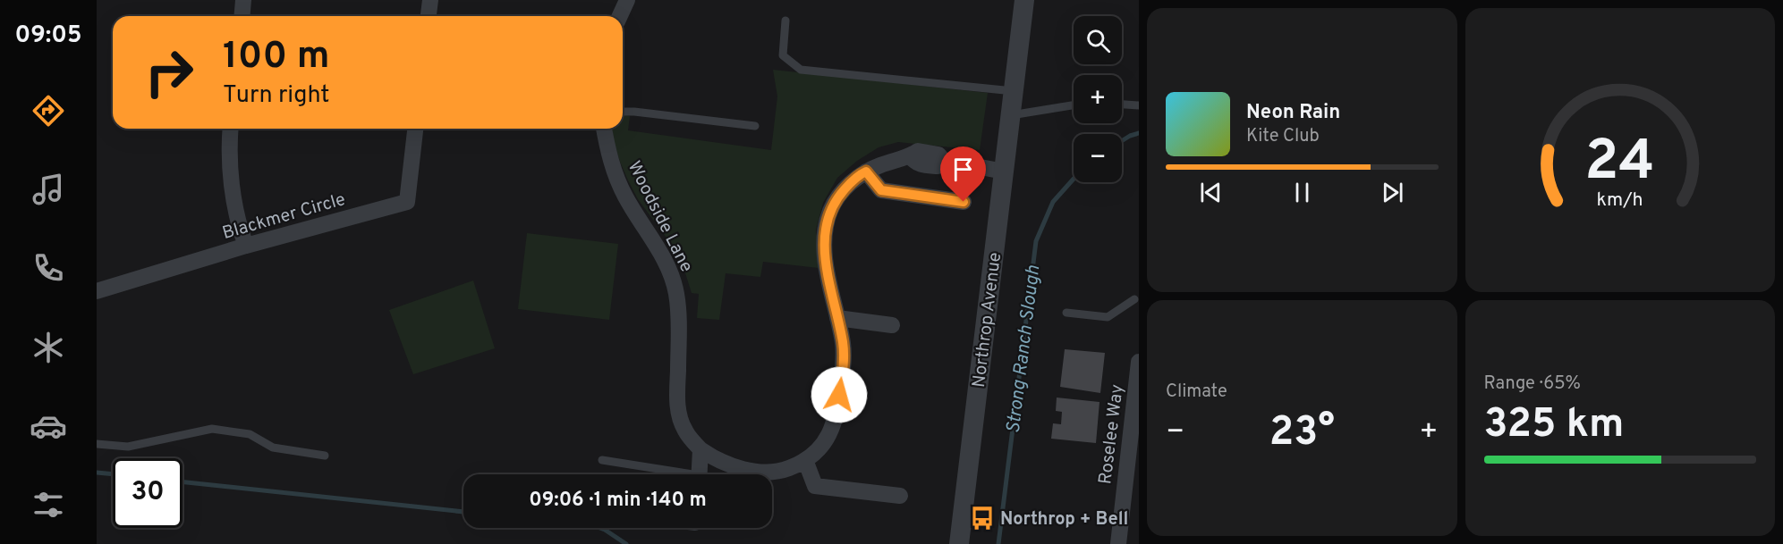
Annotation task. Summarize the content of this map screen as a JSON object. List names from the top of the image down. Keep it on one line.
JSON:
{"streets":{"street":["Blackmer Circle","Woodside Lane","Northrop Avenue","Roselee Way"]},"crossings":[["Woodside Lane","Northrop Avenue"]],"water":["Strong Ranch Slough"],"places":{"bus stop":["Northrop + Bell"]},"page":{"tabs":"09:05","map_buttons":["+","−"],"turn":["100 m","Turn right"],"song":["Neon Rain","Kite Club"],"tile":["Climate",["Range · 65%","325 km"]],"heat":["−","23°","+"],"limit":"30","trip":"09:06 · 1 min · 140 m","gauge":["24","km/h"]}}
